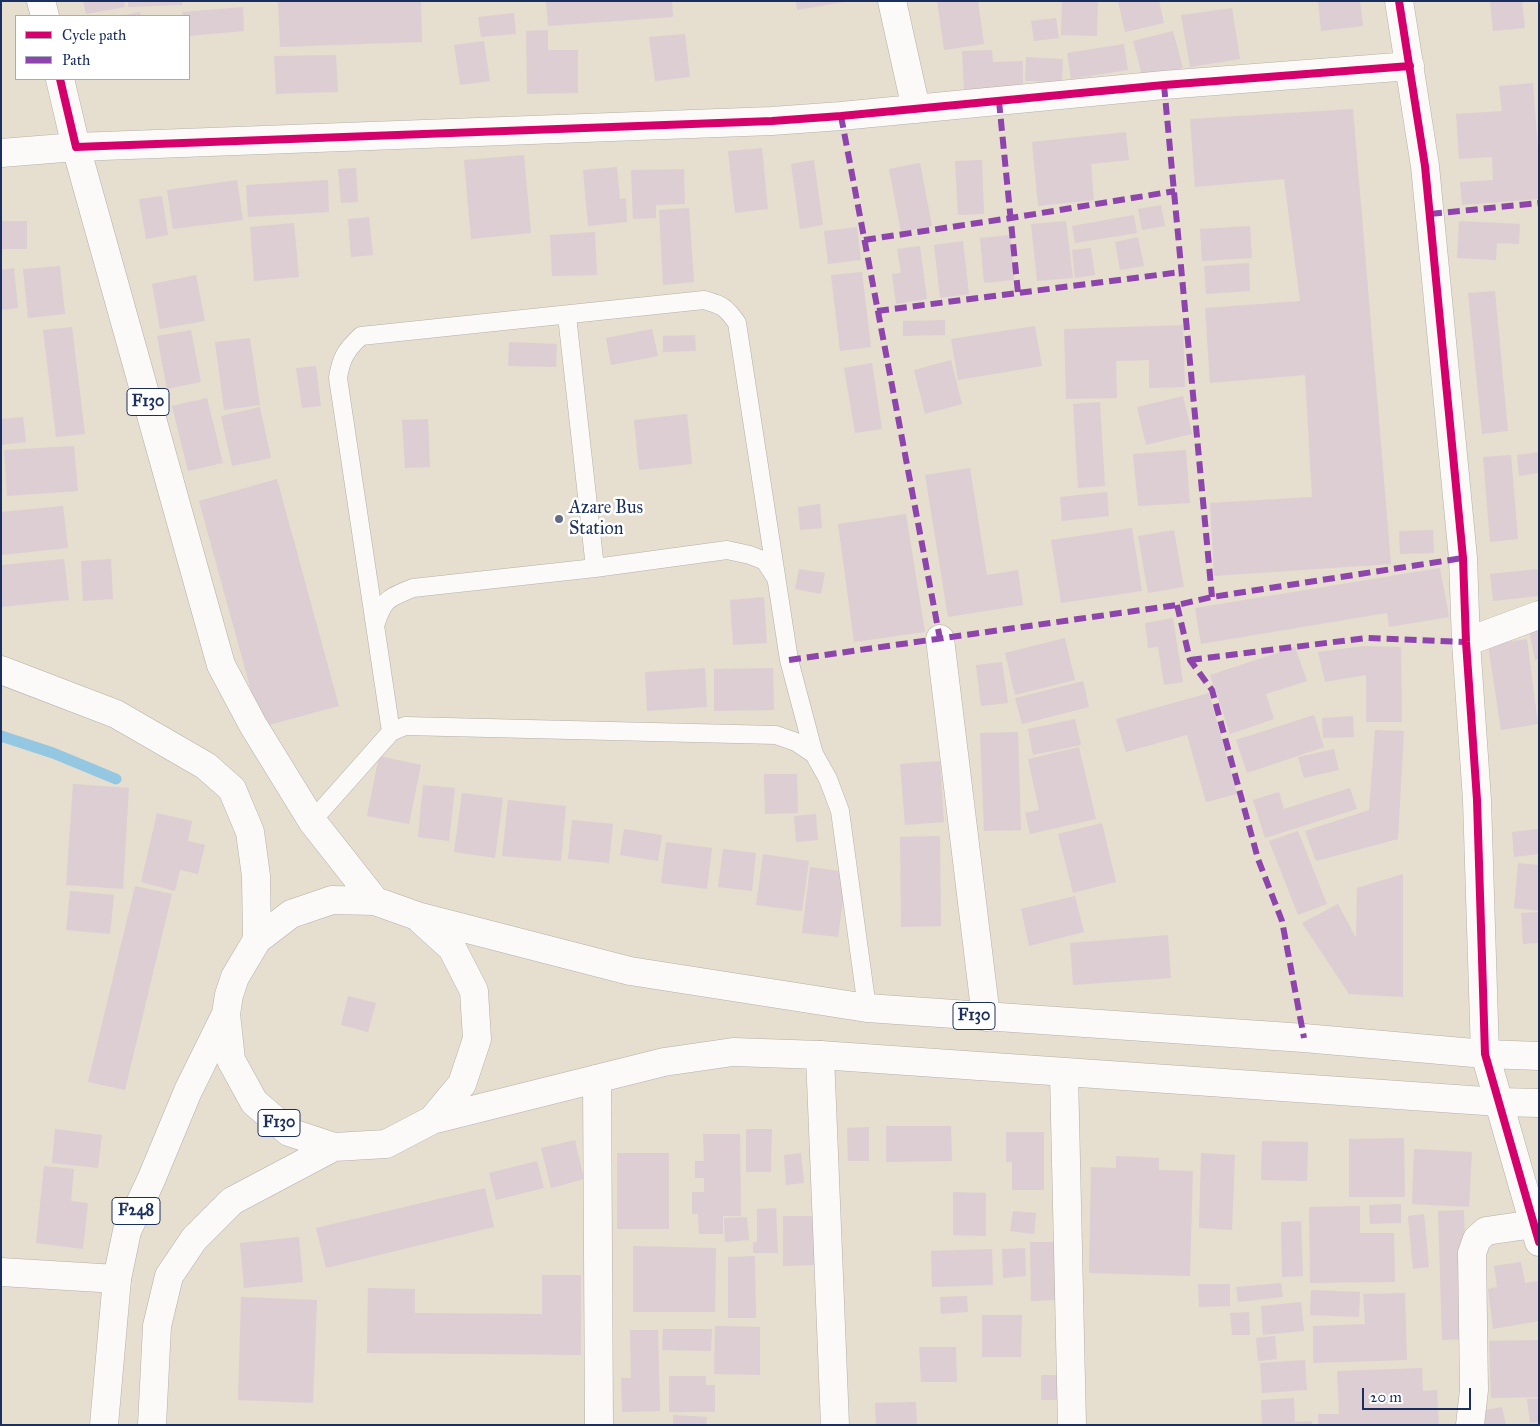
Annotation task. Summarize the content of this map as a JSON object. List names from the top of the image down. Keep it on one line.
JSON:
{"streets":{"main road":["F130","F248"]},"crossings":[["F130","F248"]],"places":["Azare Bus Station"],"legend":["Cycle path","Path"],"scale_bar":"20 m"}
